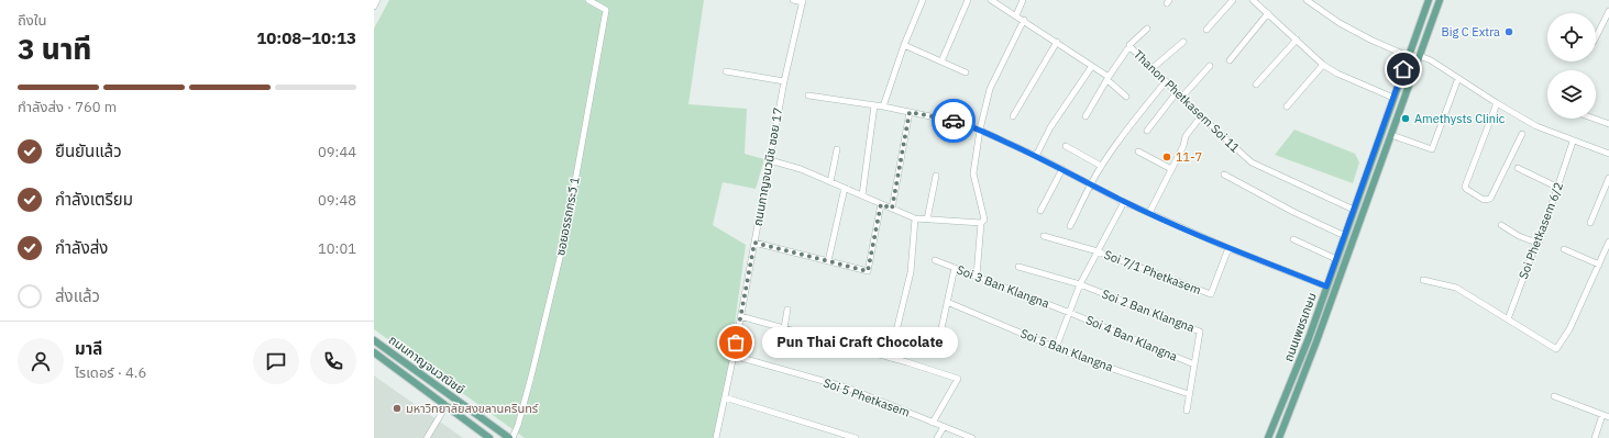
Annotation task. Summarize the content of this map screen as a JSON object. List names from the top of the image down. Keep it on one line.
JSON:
{"streets":{"main road":["ถนนเพชรเกษม","ถนนกาญจนวณิชย์"],"street":["Thanon Phetkasem Soi 11","ถนนกาญจนวนิช ซอย 17","ซอยอรรถกระวี 1","Soi Phetkasem 6/2","Soi 7/1 Phetkasem","Soi 3 Ban Klangna","Soi 2 Ban Klangna","Soi 4 Ban Klangna","Soi 5 Ban Klangna","Soi 5 Phetkasem"]},"crossings":[["Thanon Phetkasem Soi 11","ถนนเพชรเกษม"],["ถนนกาญจนวนิช ซอย 17","Soi 5 Phetkasem"],["ซอยอรรถกระวี 1","ถนนกาญจนวณิชย์"],["Soi 3 Ban Klangna","Soi 4 Ban Klangna"],["Soi 2 Ban Klangna","Soi 4 Ban Klangna"],["Soi 2 Ban Klangna","Soi 5 Ban Klangna"]],"places":["Big C Extra","Amethysts Clinic","11-7","Pun Thai Craft Chocolate","มหาวิทยาลัยสงขลานครินทร์"],"page":{"heading":["3 นาที","ถึงใน","10:08–10:13"],"panel":["มาลี","ไรเดอร์ · 4.6"],"bar":"กำลังส่ง · 760 m","list":[["ยืนยันแล้ว","09:44"],["กำลังเตรียม","09:48"],["กำลังส่ง","10:01"],"ส่งแล้ว"],"bubble":"Pun Thai Craft Chocolate"}}
